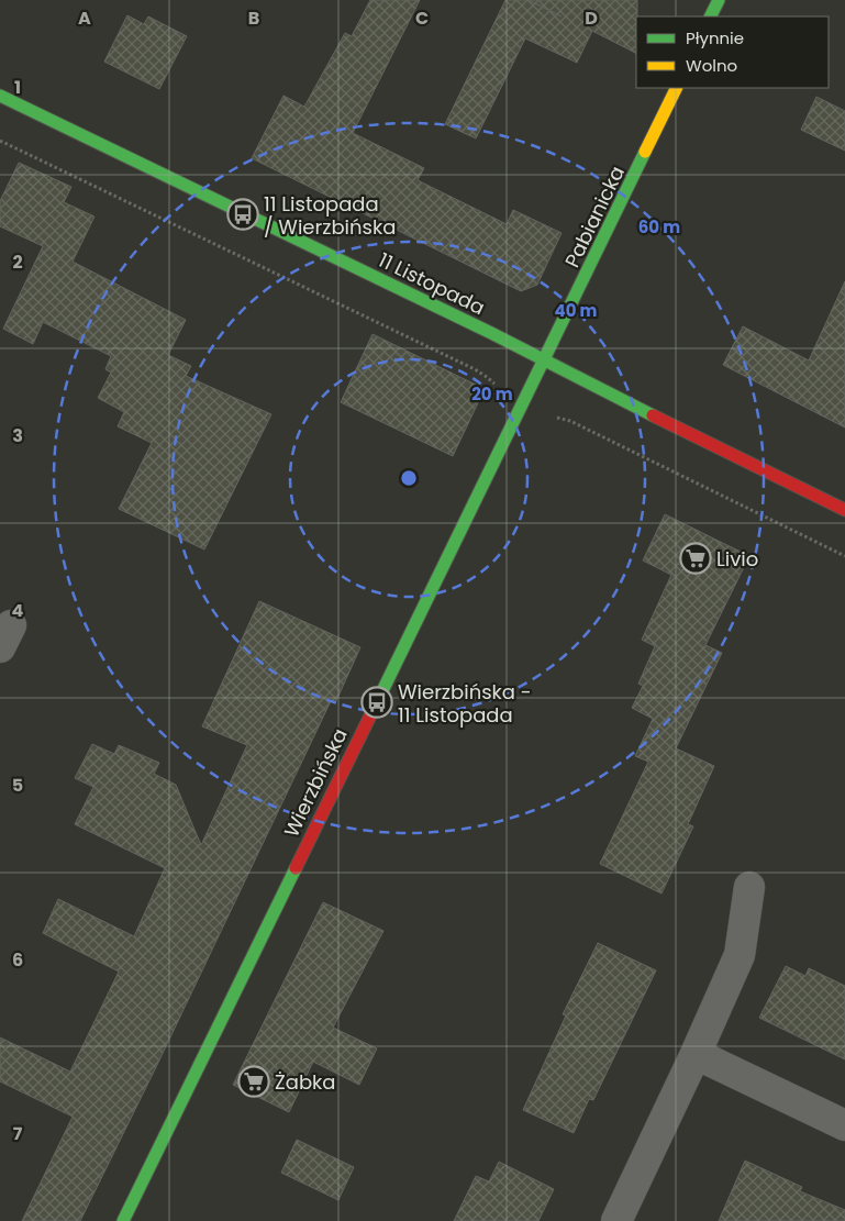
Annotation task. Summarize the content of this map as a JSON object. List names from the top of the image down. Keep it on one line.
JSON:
{"streets":{"street":["Pabianicka","11 Listopada","Wierzbińska"]},"crossings":[["Pabianicka","11 Listopada"],["Pabianicka","Wierzbińska"],["11 Listopada","Wierzbińska"]],"places":{"bus stop":["11 Listopada / Wierzbińska","Wierzbińska - 11 Listopada"],"supermarket":["Livio","Żabka"]},"legend":["Płynnie","Wolno"],"grid":{"columns":["A","B","C","D"],"rows":["1","2","3","4","5","6","7"]},"rings":["60 m","40 m","20 m"]}
